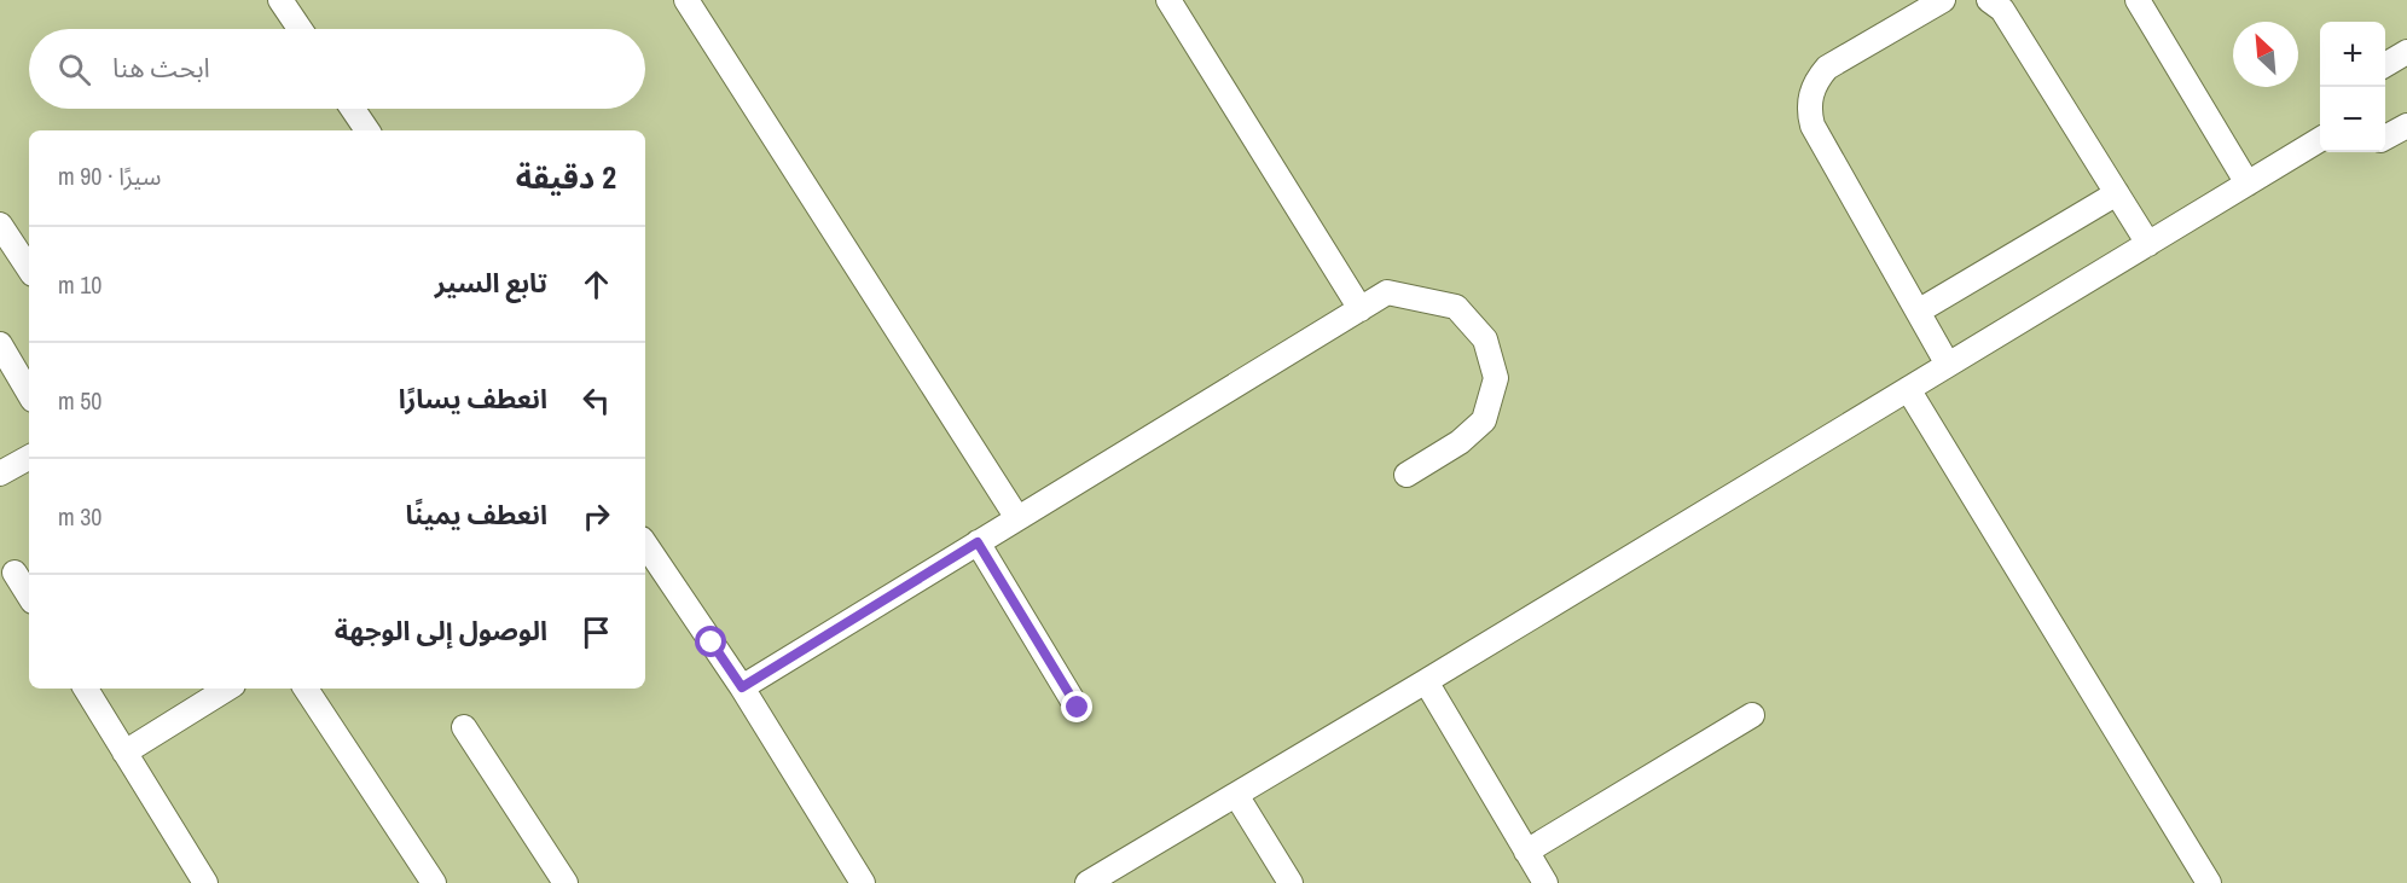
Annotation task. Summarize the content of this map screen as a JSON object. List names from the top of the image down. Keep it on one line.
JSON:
{"north":"top left","page":{"map_buttons":["+","−"],"search":"ابحث هنا","heading":["2 دقيقة","سيرًا · 90 m"],"list":[["تابع السير","10 m"],["انعطف يسارًا","50 m"],["انعطف يمينًا","30 m"],"الوصول إلى الوجهة"]}}
